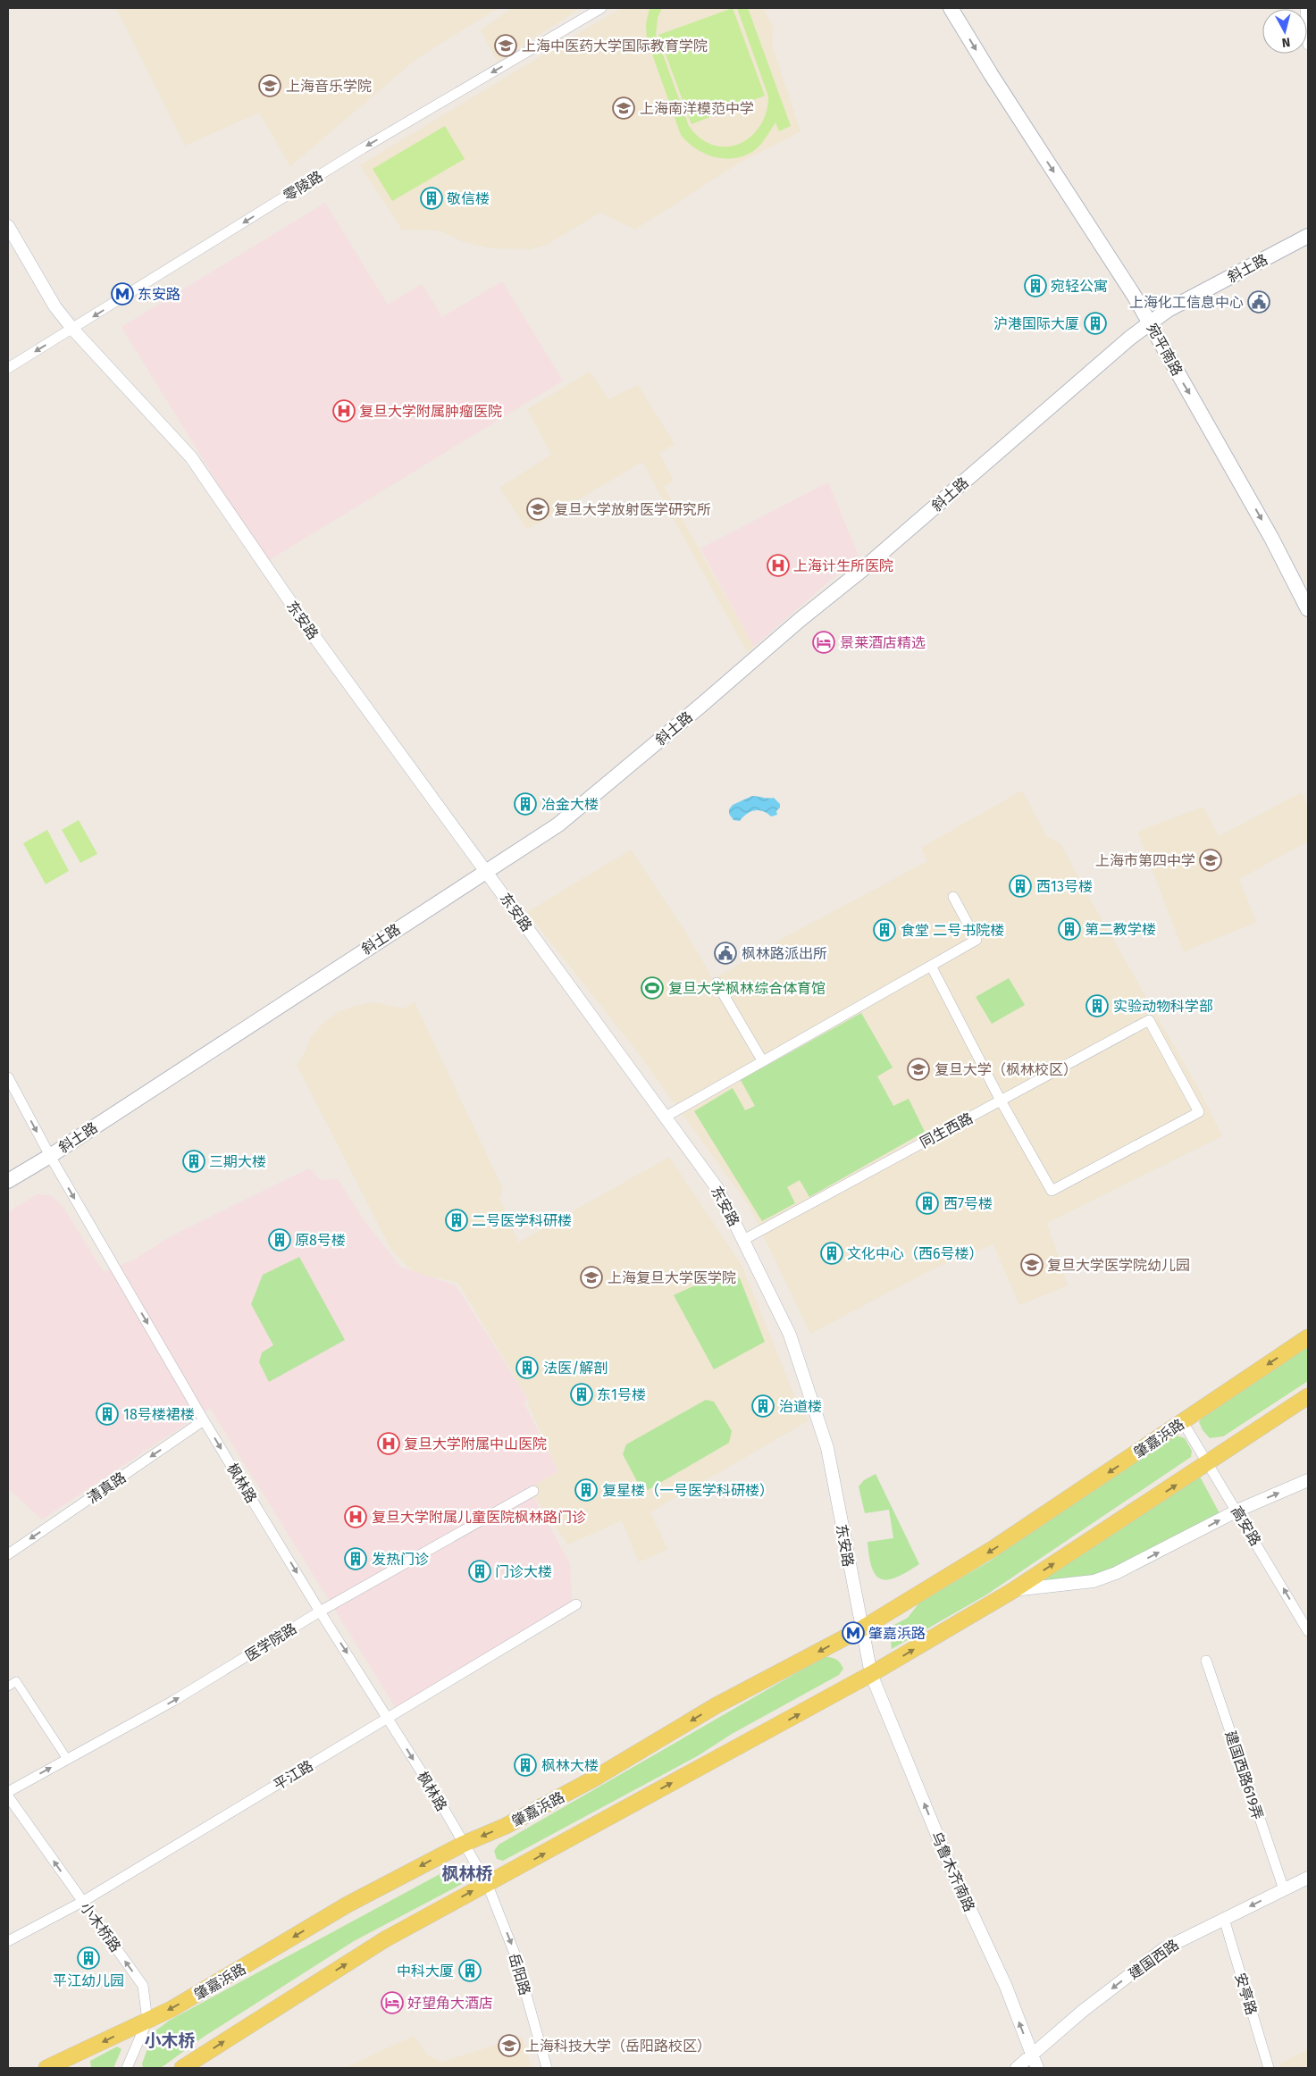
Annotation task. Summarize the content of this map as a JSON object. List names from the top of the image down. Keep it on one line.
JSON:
{"streets":{"main road":["斜土路","宛平南路","肇嘉浜路"],"street":["零陵路","东安路","同生西路","枫林路","清真路","高安路","医学院路","平江路","建国西路619弄","乌鲁木齐南路","小木桥路","建国西路","岳阳路","安亭路"]},"crossings":[["零陵路","东安路"],["斜土路","宛平南路"],["斜土路","东安路"],["斜土路","枫林路"],["东安路","同生西路"],["东安路","肇嘉浜路"],["东安路","乌鲁木齐南路"],["肇嘉浜路","枫林路"],["肇嘉浜路","高安路"],["肇嘉浜路","小木桥路"],["枫林路","清真路"],["枫林路","医学院路"],["枫林路","平江路"],["枫林路","岳阳路"],["平江路","小木桥路"],["建国西路619弄","建国西路"],["乌鲁木齐南路","建国西路"],["建国西路","安亭路"]],"one_way":["零陵路","宛平南路","枫林路","清真路","高安路","医学院路","乌鲁木齐南路","小木桥路","建国西路","岳阳路"],"districts":["枫林桥","小木桥"],"places":{"school or university":["上海中医药大学国际教育学院","上海音乐学院","上海南洋模范中学","复旦大学放射医学研究所","上海市第四中学","复旦大学（枫林校区）","复旦大学医学院幼儿园","上海复旦大学医学院","上海科技大学（岳阳路校区）"],"building":["敬信楼","宛轻公寓","沪港国际大厦","冶金大楼","西13号楼","第二教学楼","食堂 二号书院楼","实验动物科学部","三期大楼","西7号楼","二号医学科研楼","原8号楼","文化中心（西6号楼）","法医/解剖","东1号楼","治道楼","18号楼裙楼","复星楼（一号医学科研楼）","发热门诊","门诊大楼","枫林大楼","平江幼儿园","中科大厦"],"metro station":["东安路","肇嘉浜路"],"public building":["上海化工信息中心","枫林路派出所"],"hospital":["复旦大学附属肿瘤医院","上海计生所医院","复旦大学附属中山医院","复旦大学附属儿童医院枫林路门诊"],"hotel":["景莱酒店精选","好望角大酒店"],"sports":["复旦大学枫林综合体育馆"]},"north":"bottom"}
